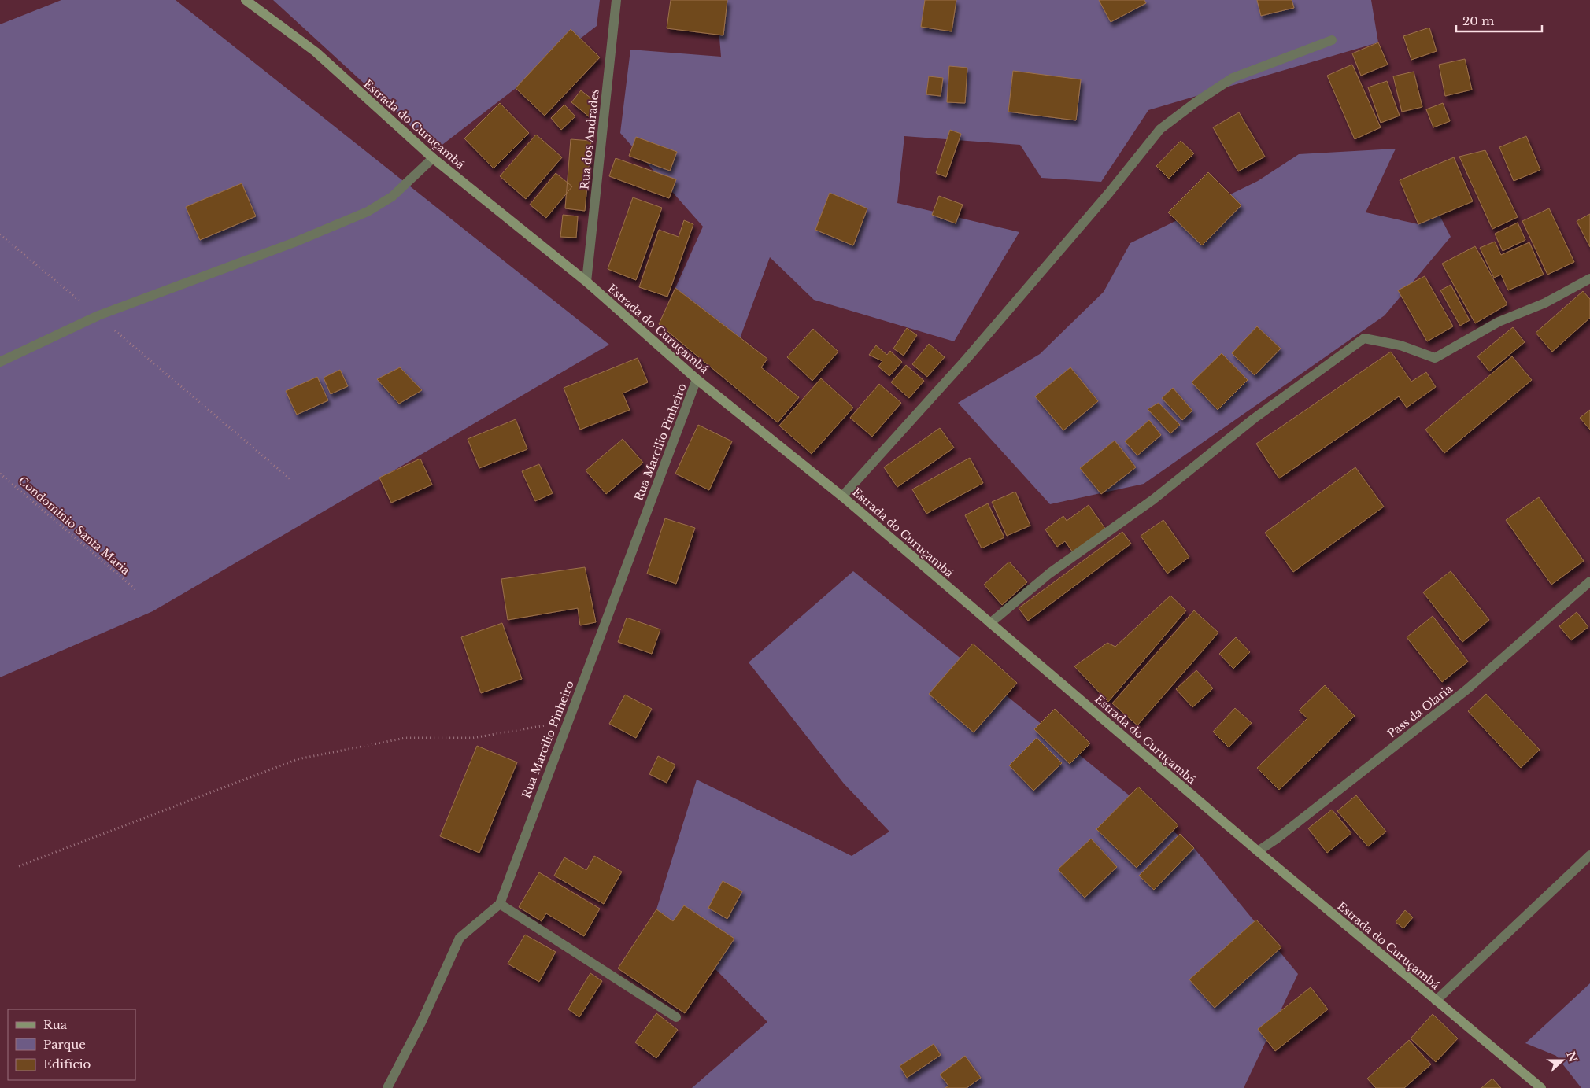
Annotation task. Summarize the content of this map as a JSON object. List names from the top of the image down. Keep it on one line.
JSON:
{"streets":{"street":["Estrada do Curuçambá","Rua dos Andrades","Rua Marcilio Pinheiro","Pass da Olaria"],"path":["Condominio Santa Maria"]},"crossings":[["Estrada do Curuçambá","Rua dos Andrades"],["Estrada do Curuçambá","Rua Marcilio Pinheiro"],["Estrada do Curuçambá","Pass da Olaria"]],"legend":["Rua","Parque","Edifício"],"scale_bar":"20 m","north":"right"}
